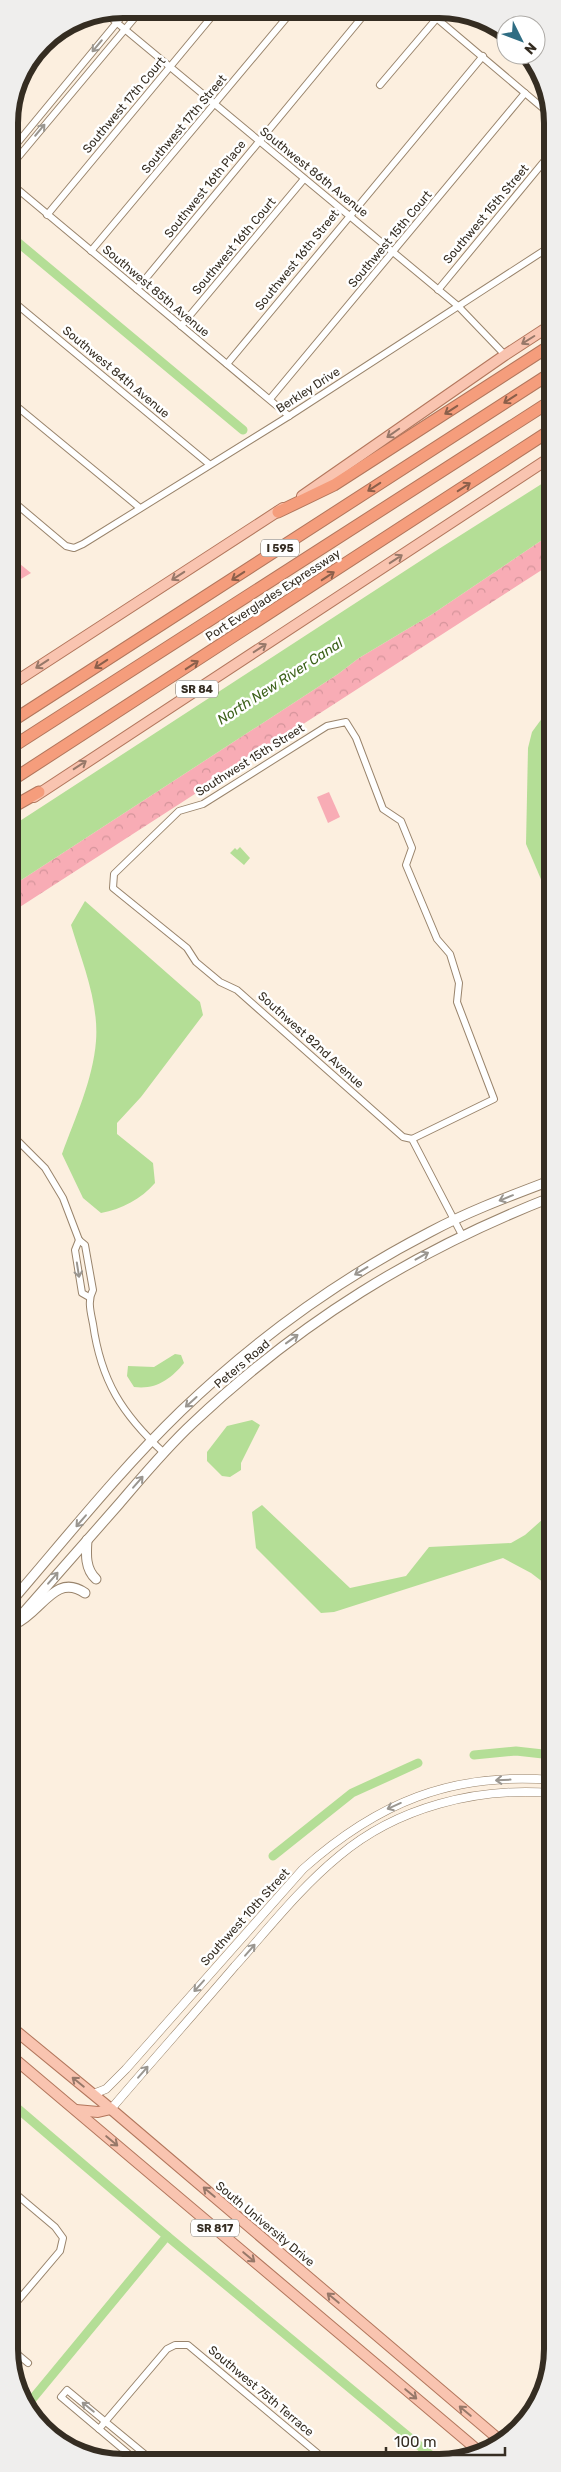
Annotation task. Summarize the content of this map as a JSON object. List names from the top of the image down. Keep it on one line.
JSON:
{"streets":{"highway":["I 595","Port Everglades Expressway"],"main road":["SR 84","Peters Road","South University Drive","SR 817"],"street":["Southwest 17th Court","Southwest 17th Street","Southwest 86th Avenue","Southwest 16th Place","Southwest 15th Street","Southwest 15th Court","Southwest 16th Court","Southwest 16th Street","Southwest 85th Avenue","Southwest 84th Avenue","Berkley Drive","Southwest 82nd Avenue","Southwest 10th Street","Southwest 75th Terrace"]},"crossings":[["Southwest 17th Court","Southwest 86th Avenue"],["Southwest 17th Court","Southwest 85th Avenue"],["Southwest 17th Street","Southwest 86th Avenue"],["Southwest 17th Street","Southwest 85th Avenue"],["Southwest 86th Avenue","Southwest 16th Place"],["Southwest 86th Avenue","Southwest 15th Street"],["Southwest 86th Avenue","Southwest 15th Court"],["Southwest 86th Avenue","Southwest 16th Court"],["Southwest 86th Avenue","Southwest 16th Street"],["Southwest 86th Avenue","Berkley Drive"],["Southwest 16th Place","Southwest 85th Avenue"],["Southwest 15th Street","Southwest 82nd Avenue"],["Southwest 15th Court","Southwest 85th Avenue"],["Southwest 16th Court","Southwest 85th Avenue"],["Southwest 16th Street","Southwest 85th Avenue"],["Southwest 85th Avenue","Berkley Drive"],["Southwest 84th Avenue","Berkley Drive"],["Southwest 82nd Avenue","Peters Road"],["Southwest 10th Street","South University Drive"]],"water":["North New River Canal"],"scale_bar":"100 m","north":"bottom right"}
